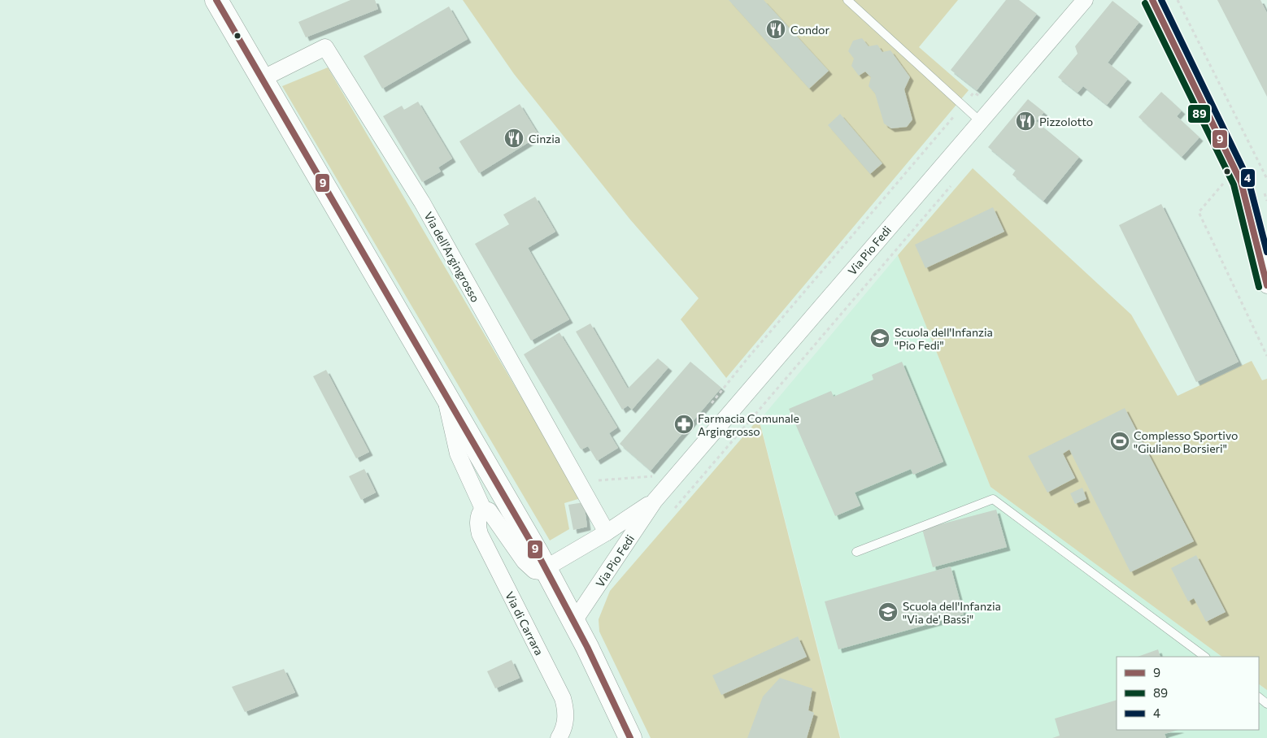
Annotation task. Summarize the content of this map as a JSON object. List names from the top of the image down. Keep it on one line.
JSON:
{"streets":{"street":["Via Pio Fedi","Via dell'Argingrosso","Via di Carrara"]},"crossings":[["Via Pio Fedi","Via dell'Argingrosso"]],"places":{"restaurant":["Condor","Pizzolotto","Cinzia"],"school or university":["Scuola dell'Infanzia \"Pio Fedi\"","Scuola dell'Infanzia \"Via de' Bassi\""],"pharmacy":["Farmacia Comunale Argingrosso"],"sports":["Complesso Sportivo \"Giuliano Borsieri\""]},"lines":["transit line 9","transit line 4","transit line 89"],"legend":["9","89","4"]}
